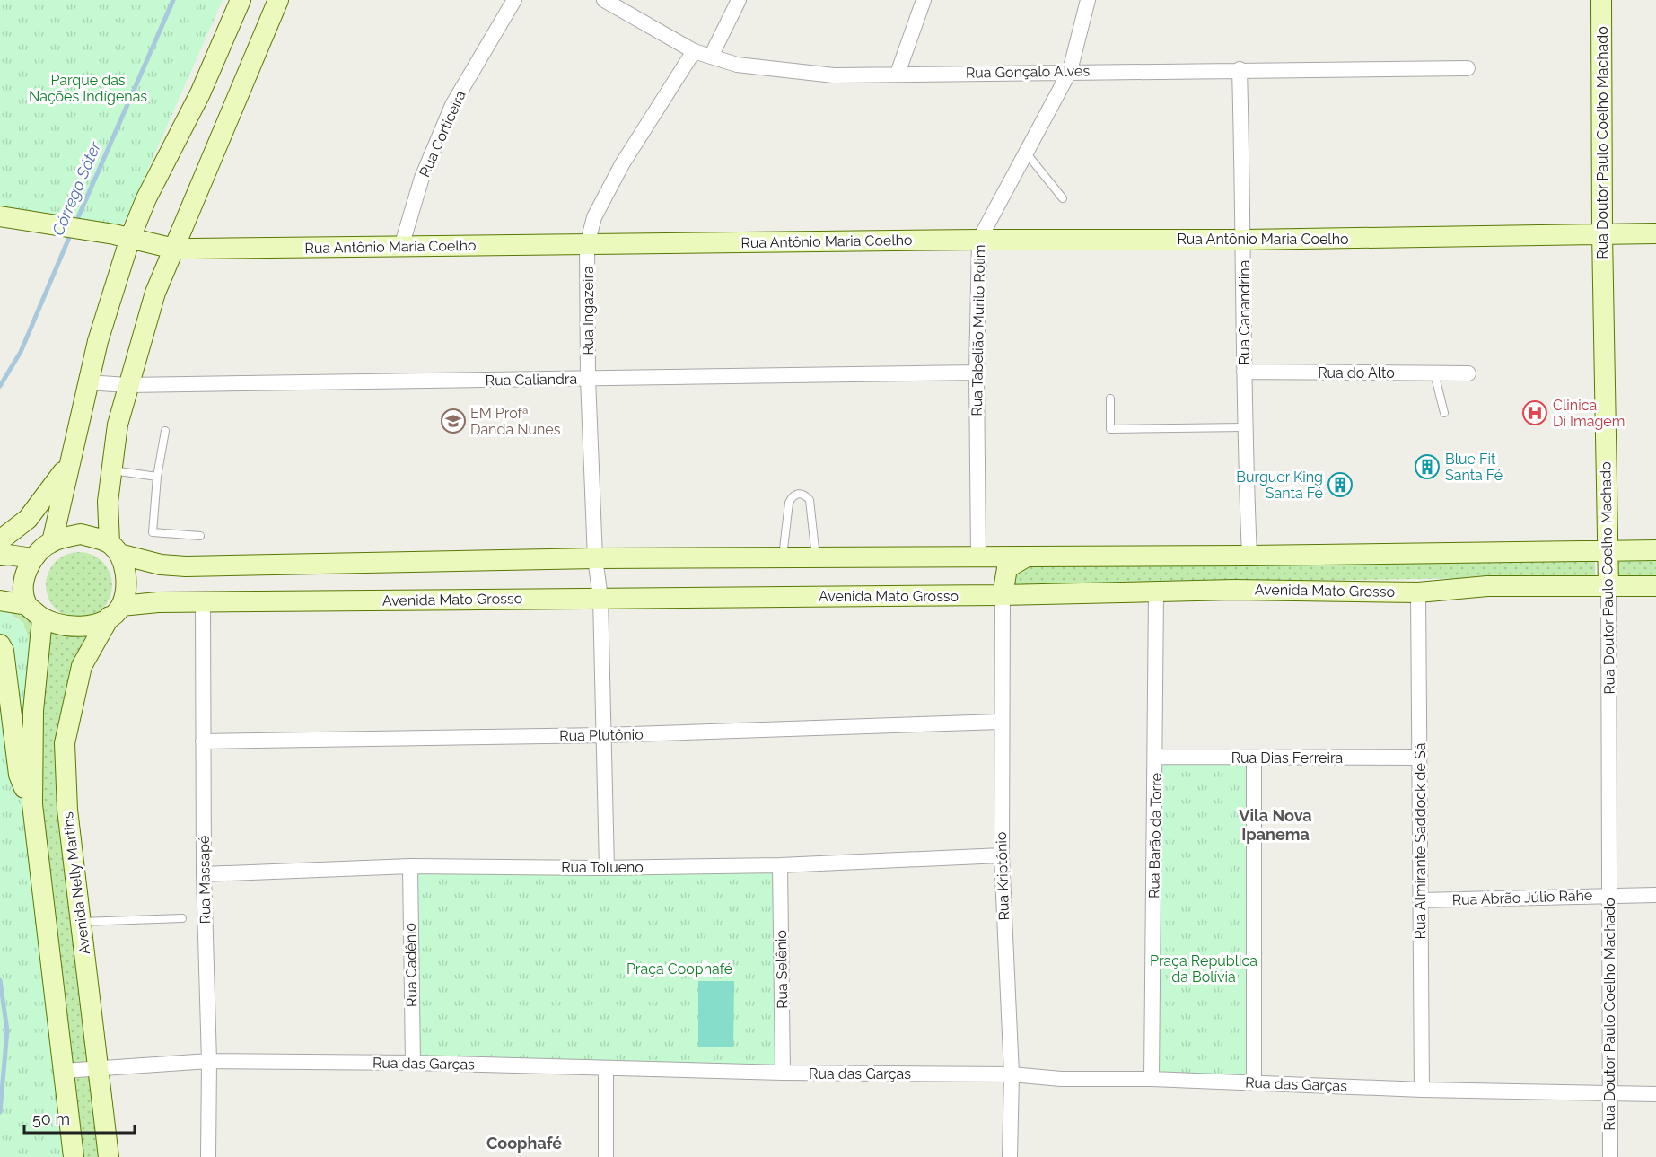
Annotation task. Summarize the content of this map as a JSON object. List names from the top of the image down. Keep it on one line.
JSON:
{"streets":{"main road":["Rua Doutor Paulo Coelho Machado","Rua Antônio Maria Coelho","Avenida Mato Grosso","Avenida Nelly Martins"],"street":["Rua Gonçalo Alves","Rua Corticeira","Rua Ingazeira","Rua Canandrina","Rua Tabelião Murilo Rolim","Rua do Alto","Rua Caliandra","Rua Plutônio","Rua Dias Ferreira","Rua Barão da Torre","Rua Almirante Saddock de Sá","Rua Tolueno","Rua Kriptônio","Rua Massapé","Rua Abrão Júlio Rahe","Rua Cadênio","Rua Selênio","Rua das Garças"]},"crossings":[["Rua Gonçalo Alves","Rua Ingazeira"],["Rua Gonçalo Alves","Rua Canandrina"],["Rua Gonçalo Alves","Rua Tabelião Murilo Rolim"],["Rua Corticeira","Rua Antônio Maria Coelho"],["Rua Doutor Paulo Coelho Machado","Rua Antônio Maria Coelho"],["Rua Doutor Paulo Coelho Machado","Avenida Mato Grosso"],["Rua Doutor Paulo Coelho Machado","Rua Abrão Júlio Rahe"],["Rua Doutor Paulo Coelho Machado","Rua das Garças"],["Rua Antônio Maria Coelho","Rua Ingazeira"],["Rua Antônio Maria Coelho","Rua Canandrina"],["Rua Antônio Maria Coelho","Rua Tabelião Murilo Rolim"],["Rua Ingazeira","Rua Caliandra"],["Rua Ingazeira","Avenida Mato Grosso"],["Rua Ingazeira","Rua Plutônio"],["Rua Ingazeira","Rua Tolueno"],["Rua Canandrina","Rua do Alto"],["Rua Tabelião Murilo Rolim","Rua Caliandra"],["Avenida Mato Grosso","Rua Barão da Torre"],["Avenida Mato Grosso","Rua Almirante Saddock de Sá"],["Avenida Mato Grosso","Rua Kriptônio"],["Avenida Mato Grosso","Rua Massapé"],["Avenida Mato Grosso","Avenida Nelly Martins"],["Rua Plutônio","Rua Kriptônio"],["Rua Plutônio","Rua Massapé"],["Rua Dias Ferreira","Rua Barão da Torre"],["Rua Dias Ferreira","Rua Almirante Saddock de Sá"],["Rua Barão da Torre","Rua das Garças"],["Rua Almirante Saddock de Sá","Rua Abrão Júlio Rahe"],["Rua Almirante Saddock de Sá","Rua das Garças"],["Rua Tolueno","Rua Kriptônio"],["Rua Tolueno","Rua Massapé"],["Rua Tolueno","Rua Cadênio"],["Rua Tolueno","Rua Selênio"],["Rua Kriptônio","Rua das Garças"],["Rua Massapé","Rua das Garças"],["Avenida Nelly Martins","Rua das Garças"],["Rua Cadênio","Rua das Garças"],["Rua Selênio","Rua das Garças"]],"districts":["Vila Nova Ipanema","Coophafé"],"water":["Córrego Sóter"],"parks":["Parque das Nações Indígenas","Praça República da Bolívia","Praça Coophafé"],"places":{"hospital":["Clinica Di Imagem"],"school or university":["EM Profª Danda Nunes"],"building":["Blue Fit Santa Fé","Burguer King Santa Fé"]},"scale_bar":"50 m"}
